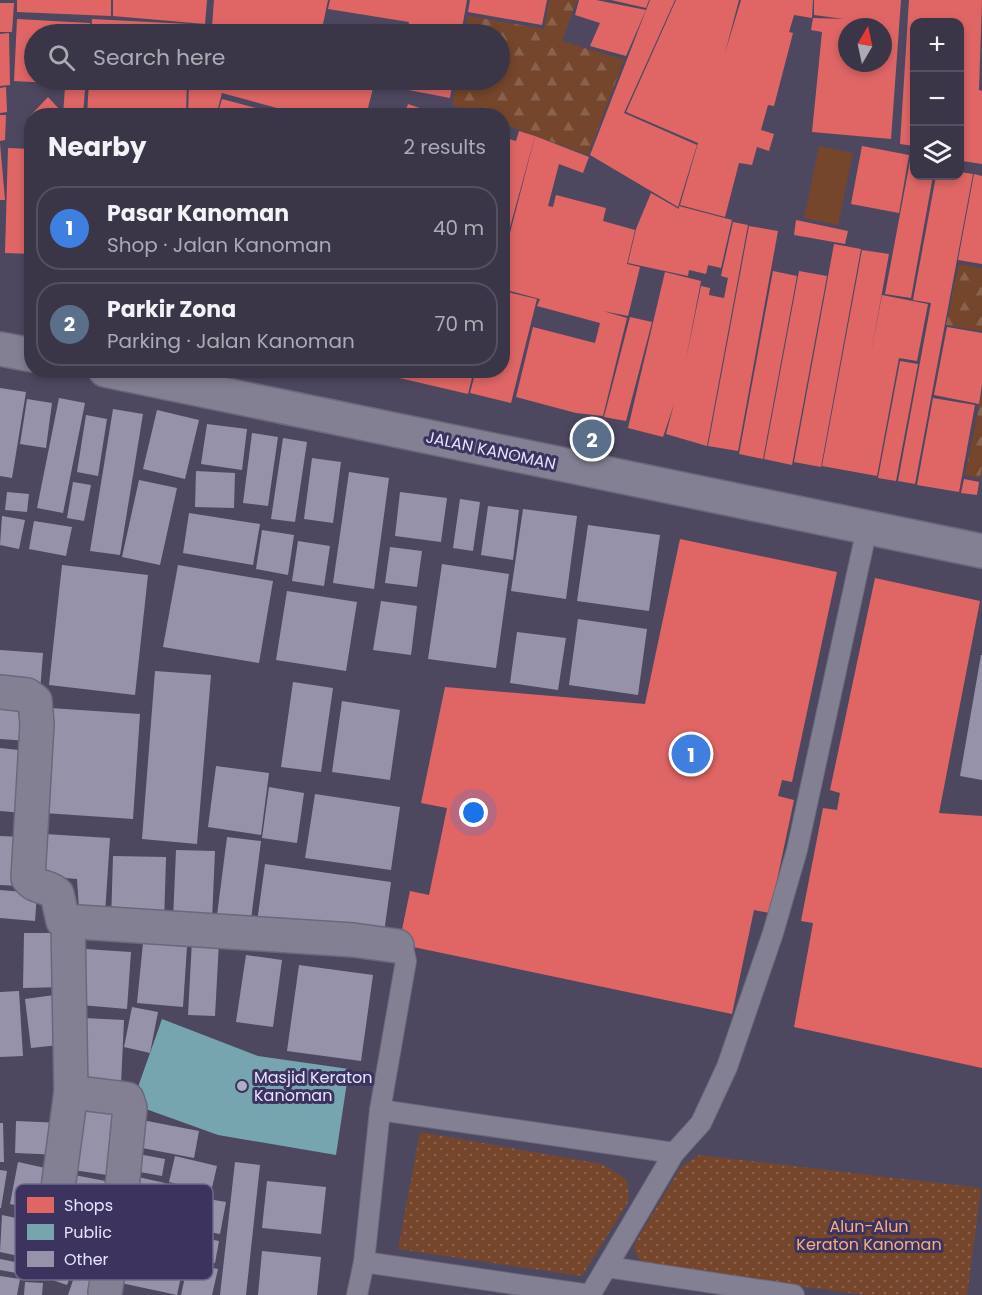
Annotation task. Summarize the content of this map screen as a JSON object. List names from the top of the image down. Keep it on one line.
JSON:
{"streets":{"street":["JALAN KANOMAN"]},"parks":["Alun-Alun Keraton Kanoman"],"places":["Masjid Keraton Kanoman"],"legend":["Shops","Public","Other"],"north":"top","page":{"map_buttons":["+","−"],"search":"Search here","heading":["Nearby","2 results"],"list":[{"mark":"1","name":"Pasar Kanoman","note":"Shop · Jalan Kanoman","value":"40 m"},{"mark":"2","name":"Parkir Zona","note":"Parking · Jalan Kanoman","value":"70 m"}],"pins":["2","1"]}}
